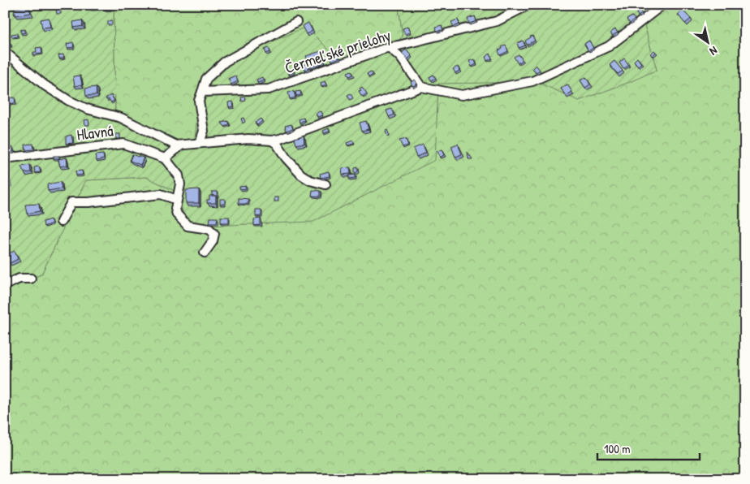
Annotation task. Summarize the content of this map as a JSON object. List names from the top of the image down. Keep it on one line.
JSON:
{"streets":{"street":["Čermeľské prielohy","Hlavná"]},"scale_bar":"100 m","north":"bottom right"}
